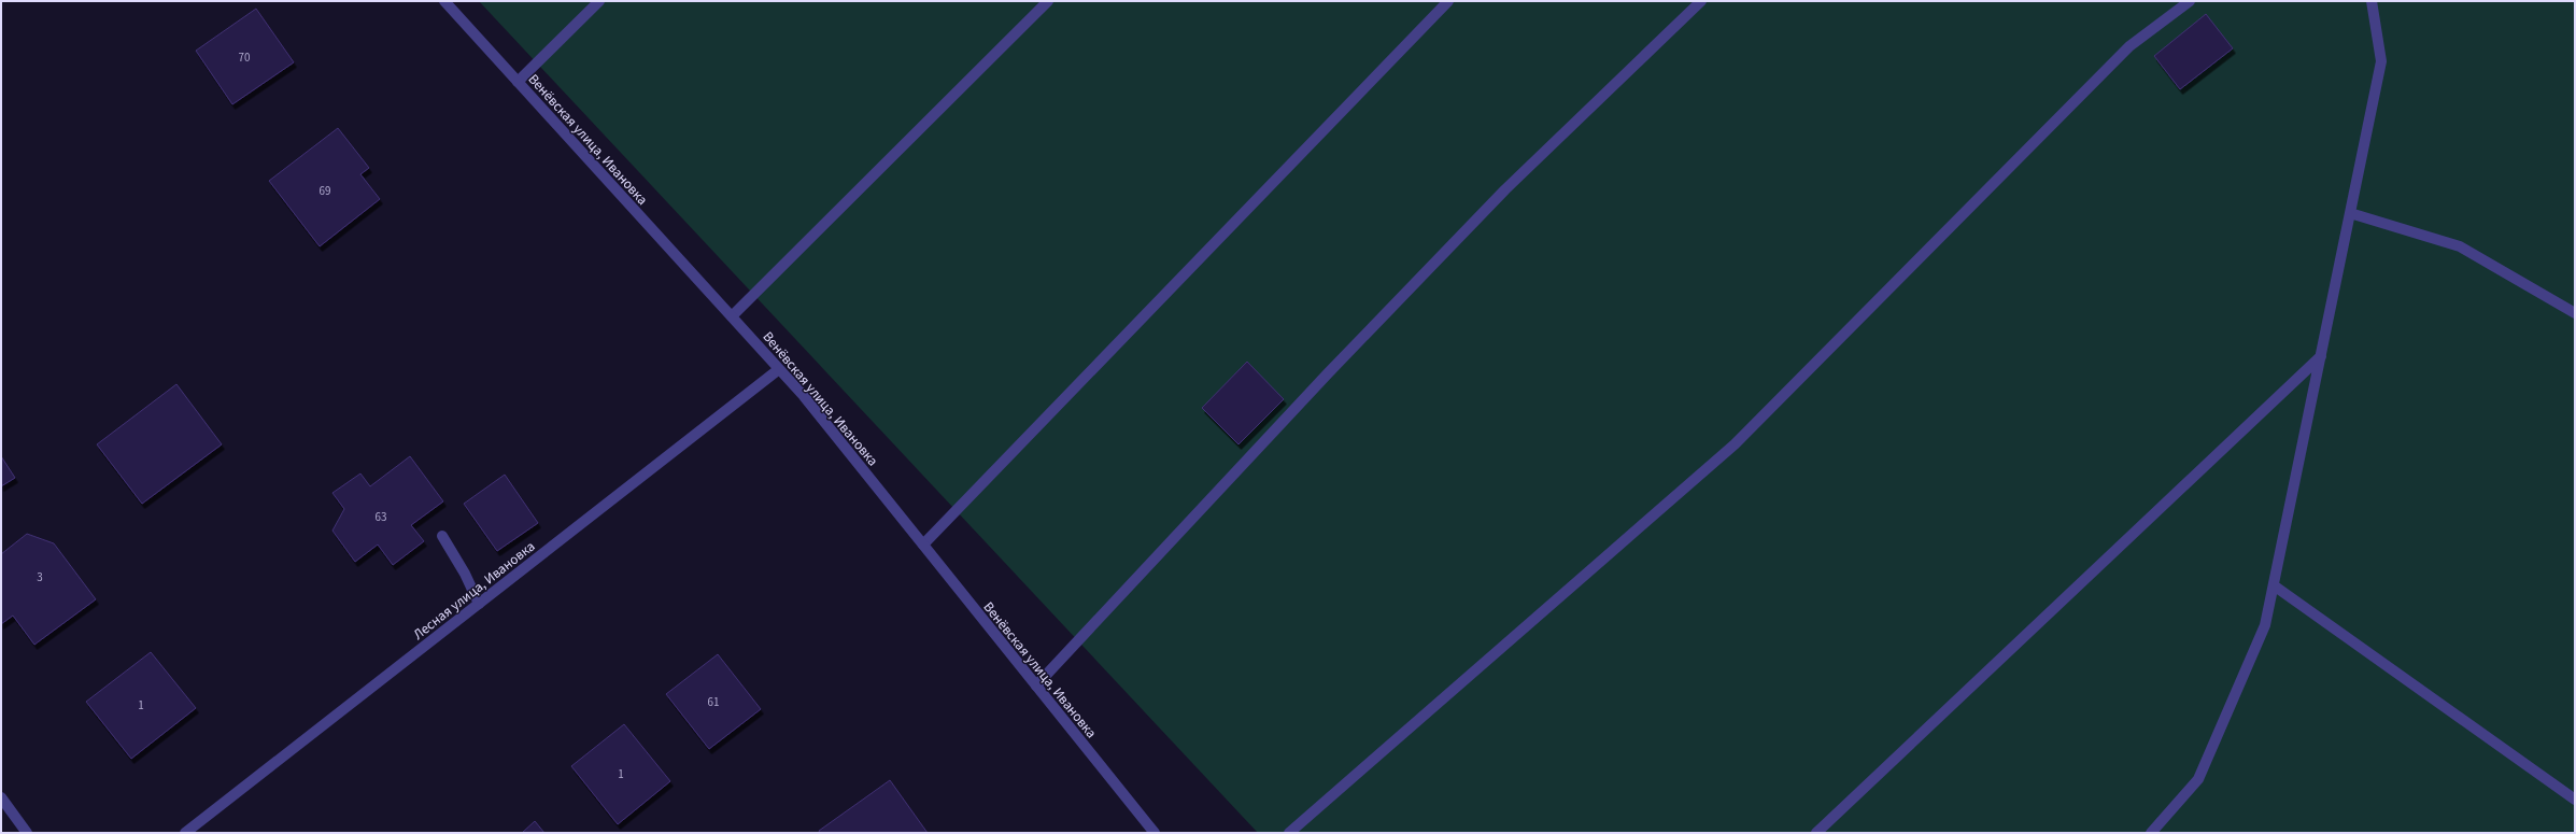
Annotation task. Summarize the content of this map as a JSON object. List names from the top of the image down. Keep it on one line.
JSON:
{"streets":{"street":["Венёвская улица, Ивановка","Лесная улица, Ивановка"]},"crossings":[["Венёвская улица, Ивановка","Лесная улица, Ивановка"]],"house_numbers":["70","69","63","3","61","1","1"]}
